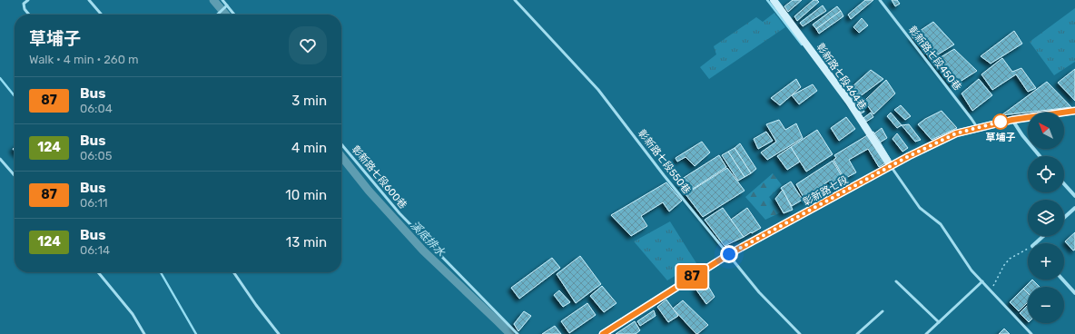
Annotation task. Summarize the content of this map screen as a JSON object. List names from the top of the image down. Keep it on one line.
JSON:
{"streets":{"street":["彰新路七段464巷","彰新路七段"],"lane":["彰新路七段450巷","彰新路七段550巷","彰新路七段600巷"]},"crossings":[["彰新路七段450巷","彰新路七段"],["彰新路七段464巷","彰新路七段"],["彰新路七段550巷","彰新路七段"]],"water":["溪底排水"],"places":["草埔子"],"lines":["bus line 87"],"north":"top left","page":{"on_map":"87","heading":["草埔子","Walk · 4 min · 260 m"],"list":[{"mark":"87","name":"Bus","note":"06:04","value":"3 min"},{"mark":"124","name":"Bus","note":"06:05","value":"4 min"},{"mark":"87","name":"Bus","note":"06:11","value":"10 min"},{"mark":"124","name":"Bus","note":"06:14","value":"13 min"}],"map_buttons":["+","−"]}}
